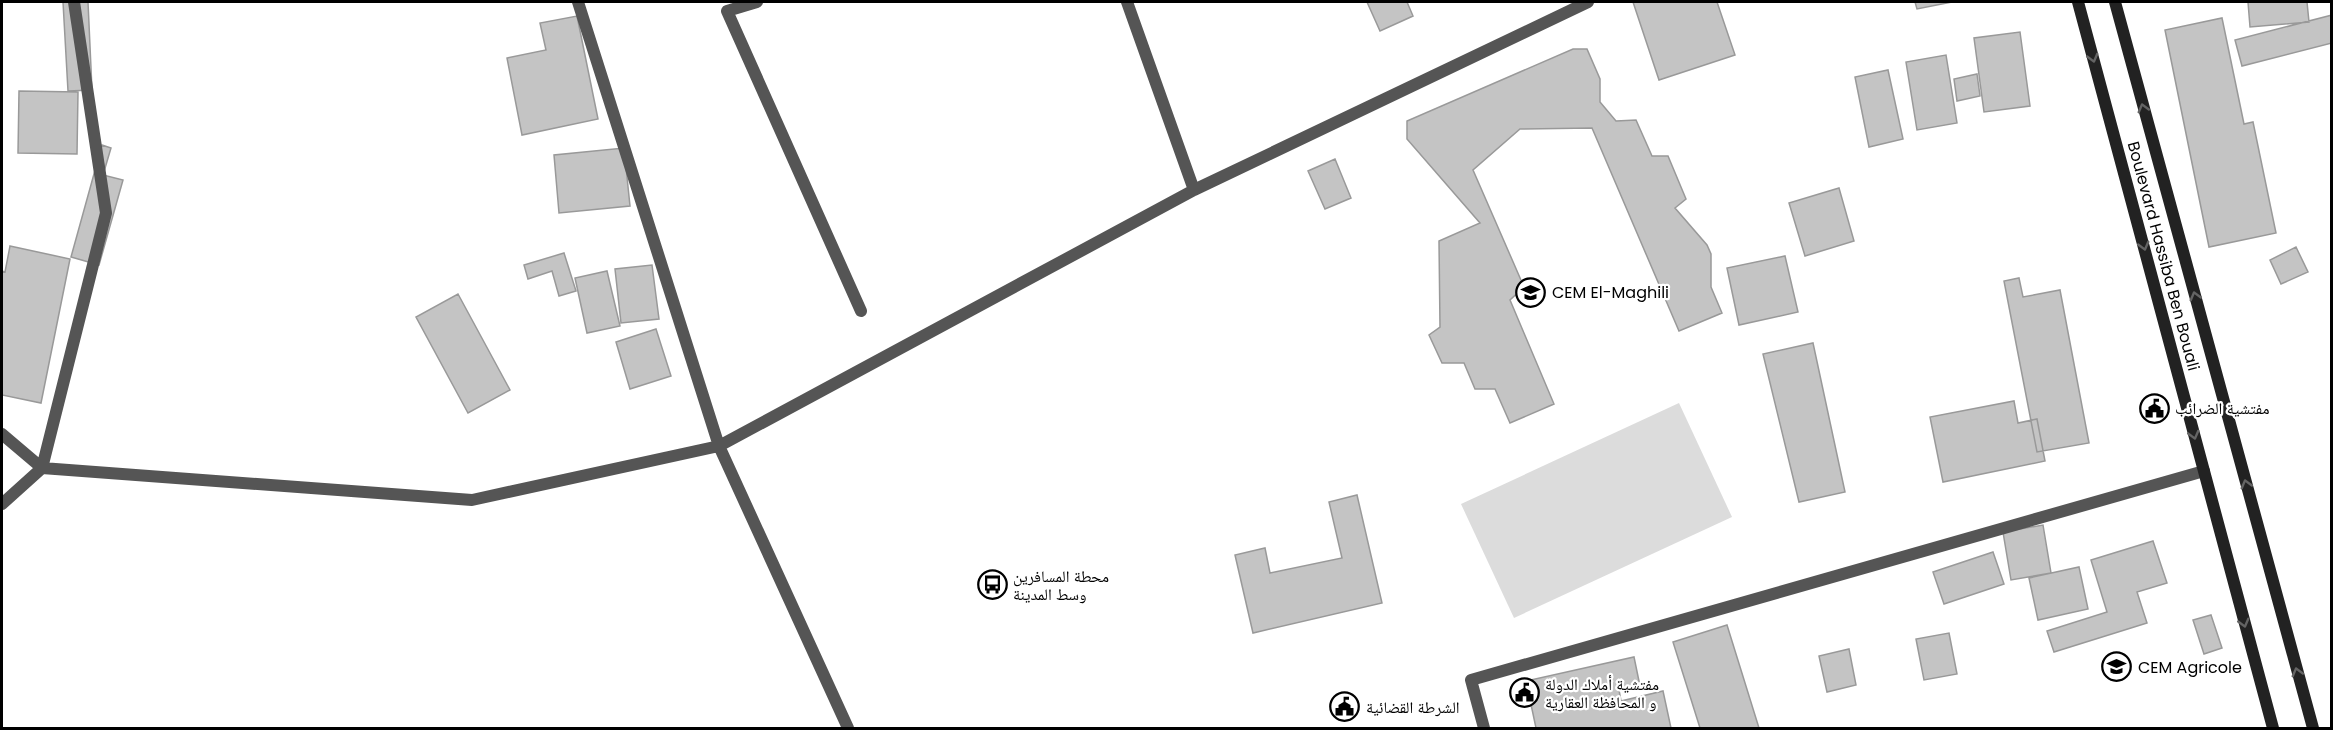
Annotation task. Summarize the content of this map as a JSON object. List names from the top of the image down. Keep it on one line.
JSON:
{"streets":{"street":["Boulevard Hassiba Ben Bouali"]},"places":{"school or university":["CEM El-Maghili","CEM Agricole"],"public building":["مفتشية الضرائب","مفتشية أملاك الدولة و المحافظة العقارية","الشرطة القضائية"],"bus stop":["محطة المسافرين وسط المدينة"]}}
